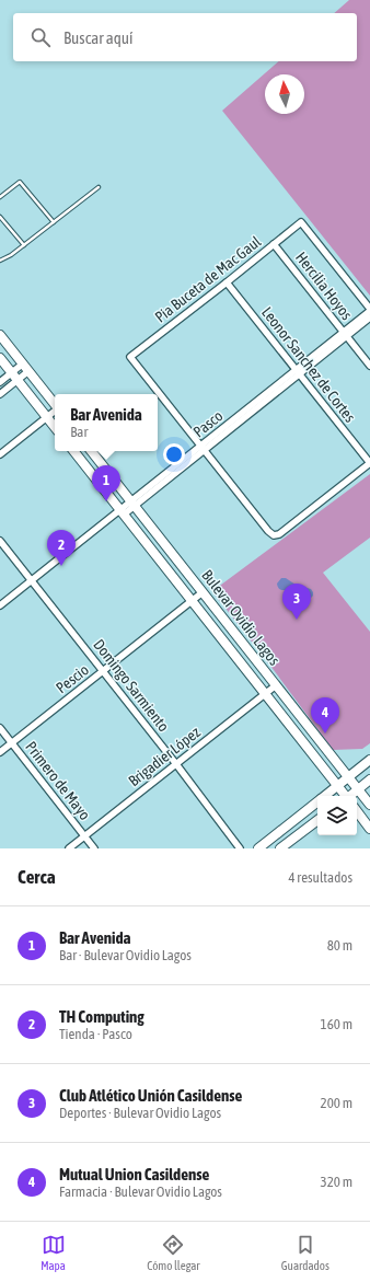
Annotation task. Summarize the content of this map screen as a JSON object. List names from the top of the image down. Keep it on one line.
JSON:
{"streets":{"main road":["Bulevar Ovidio Lagos"],"street":["Pia Buceta de Mac Gaul","Hercilia Hoyos","Leonor Sanchez de Cortes","Pasco","Pescio","Domingo Sarmiento","Brigadier López","Primero de Mayo"]},"crossings":[["Pia Buceta de Mac Gaul","Hercilia Hoyos"],["Pia Buceta de Mac Gaul","Leonor Sanchez de Cortes"],["Pia Buceta de Mac Gaul","Pasco"],["Hercilia Hoyos","Pasco"],["Leonor Sanchez de Cortes","Pasco"],["Pasco","Bulevar Ovidio Lagos"],["Pasco","Domingo Sarmiento"],["Bulevar Ovidio Lagos","Pescio"],["Bulevar Ovidio Lagos","Brigadier López"],["Pescio","Domingo Sarmiento"],["Pescio","Primero de Mayo"],["Domingo Sarmiento","Brigadier López"],["Brigadier López","Primero de Mayo"]],"north":"top","page":{"search":"Buscar aquí","popup":["Bar Avenida","Bar"],"pins":["1","2","3","4"],"heading":["Cerca","4 resultados"],"list":[{"mark":"1","name":"Bar Avenida","note":"Bar · Bulevar Ovidio Lagos","value":"80 m"},{"mark":"2","name":"TH Computing","note":"Tienda · Pasco","value":"160 m"},{"mark":"3","name":"Club Atlético Unión Casildense","note":"Deportes · Bulevar Ovidio Lagos","value":"200 m"},{"mark":"4","name":"Mutual Union Casildense","note":"Farmacia · Bulevar Ovidio Lagos","value":"320 m"}],"nav":["Mapa","Cómo llegar","Guardados"]}}
